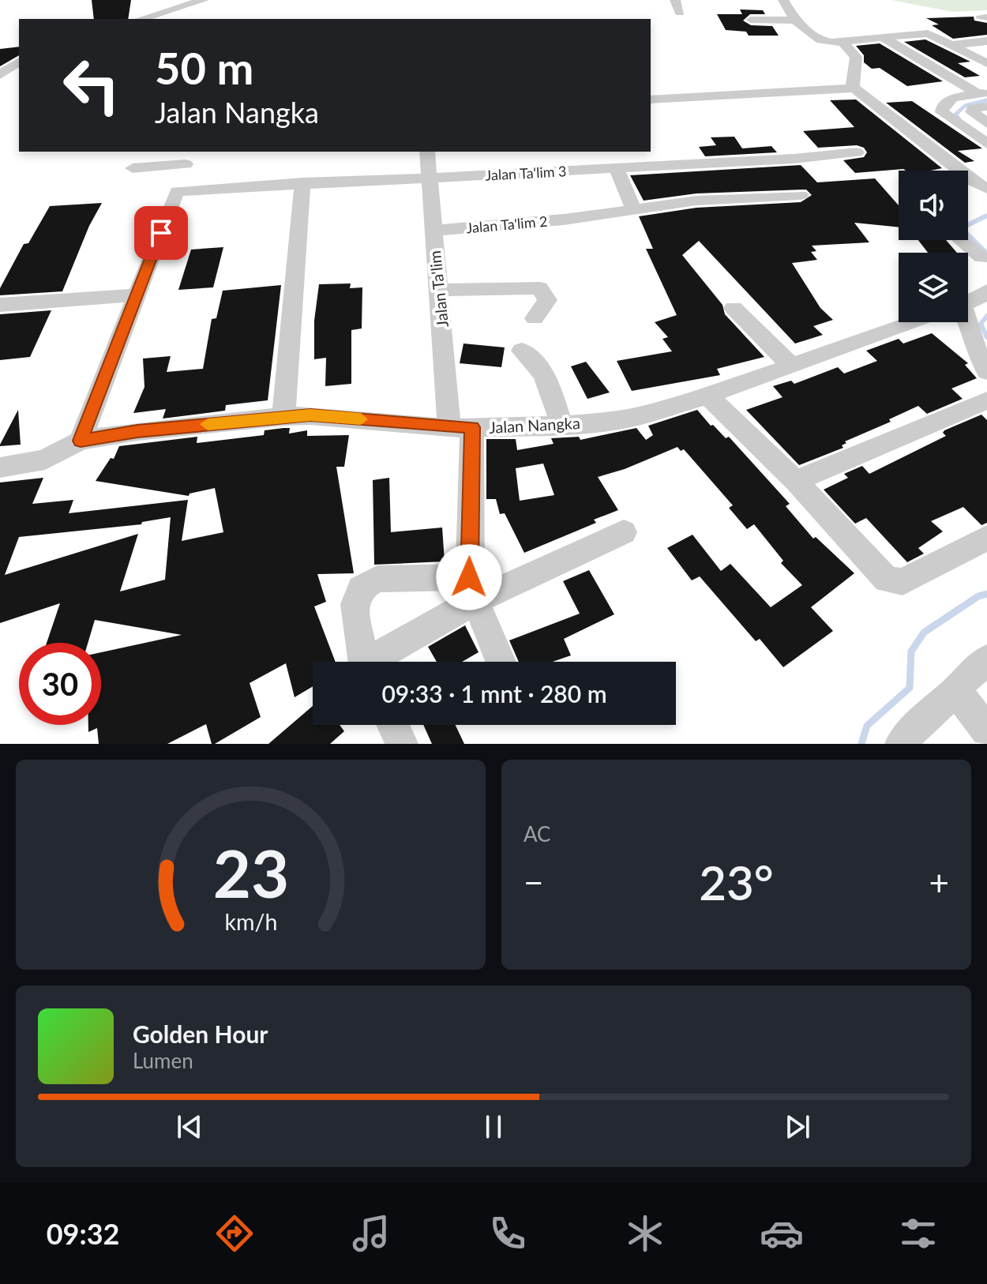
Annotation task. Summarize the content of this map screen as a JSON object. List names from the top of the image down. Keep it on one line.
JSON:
{"streets":{"street":["Jalan Ta'lim 3","Jalan Ta'lim 2","Jalan Ta'lim","Jalan Nangka"]},"crossings":[["Jalan Ta'lim 3","Jalan Ta'lim"],["Jalan Ta'lim 2","Jalan Ta'lim"],["Jalan Ta'lim","Jalan Nangka"]],"page":{"turn":["50 m","Jalan Nangka"],"limit":"30","trip":"09:33 · 1 mnt · 280 m","tile":"AC","heat":["−","23°","+"],"song":["Golden Hour","Lumen"],"tabs":"09:32","gauge":["23","km/h"]}}
